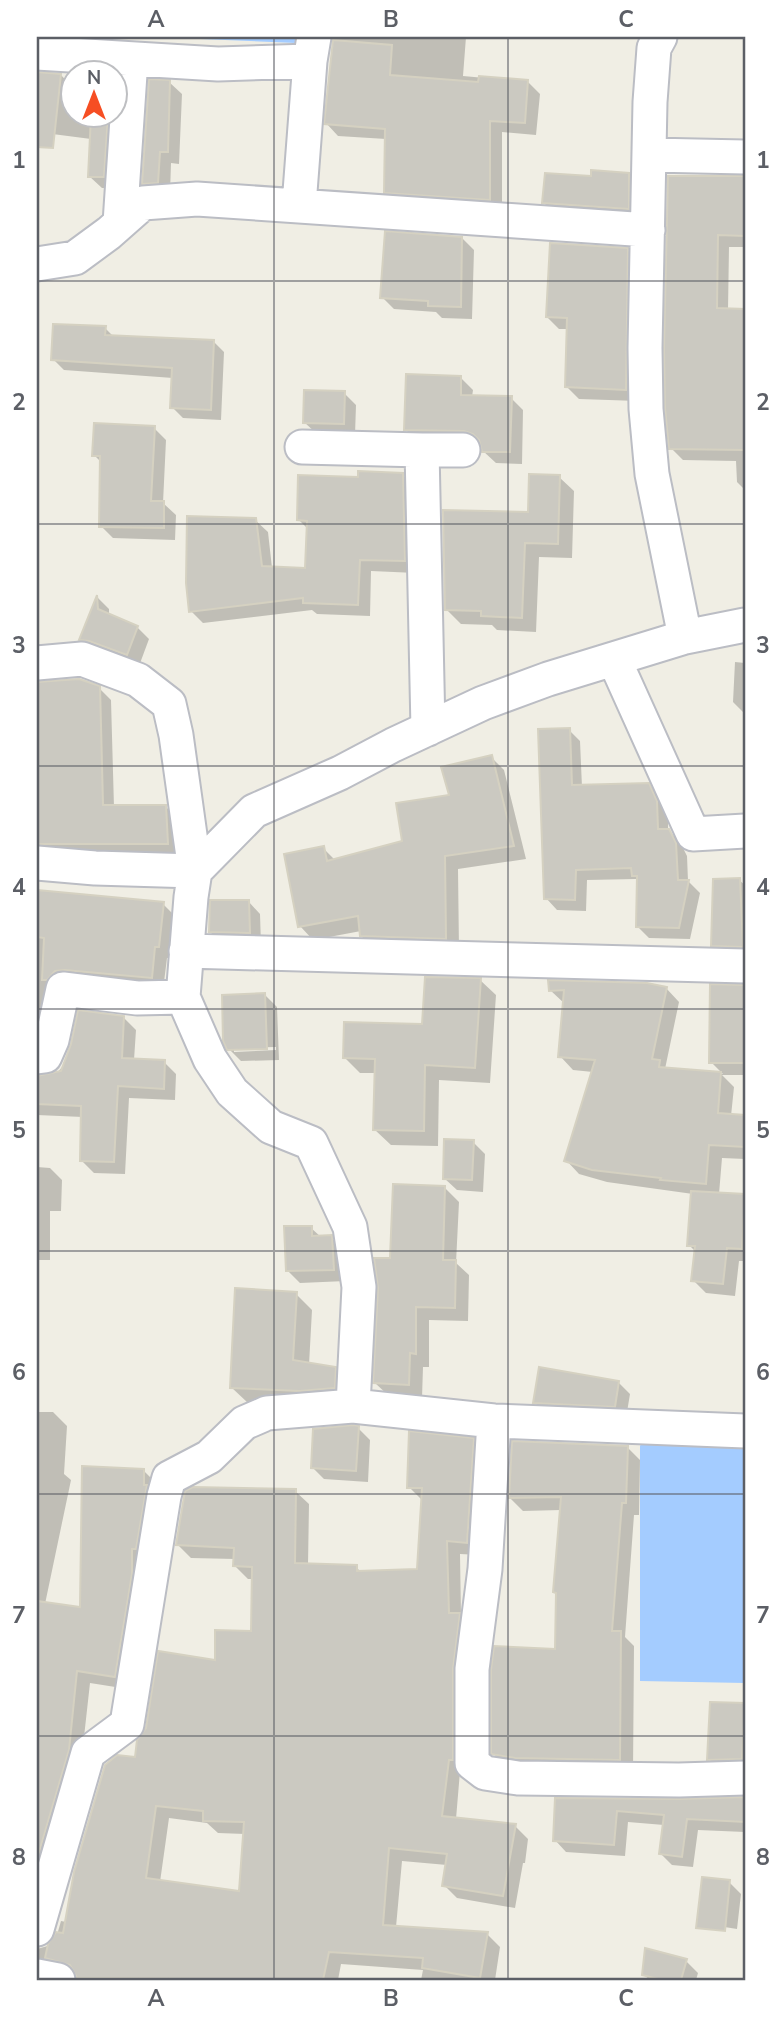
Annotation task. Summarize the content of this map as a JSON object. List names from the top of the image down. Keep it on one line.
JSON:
{"north":"top","grid":{"columns":["A","B","C"],"rows":["1","2","3","4","5","6","7","8"]}}
